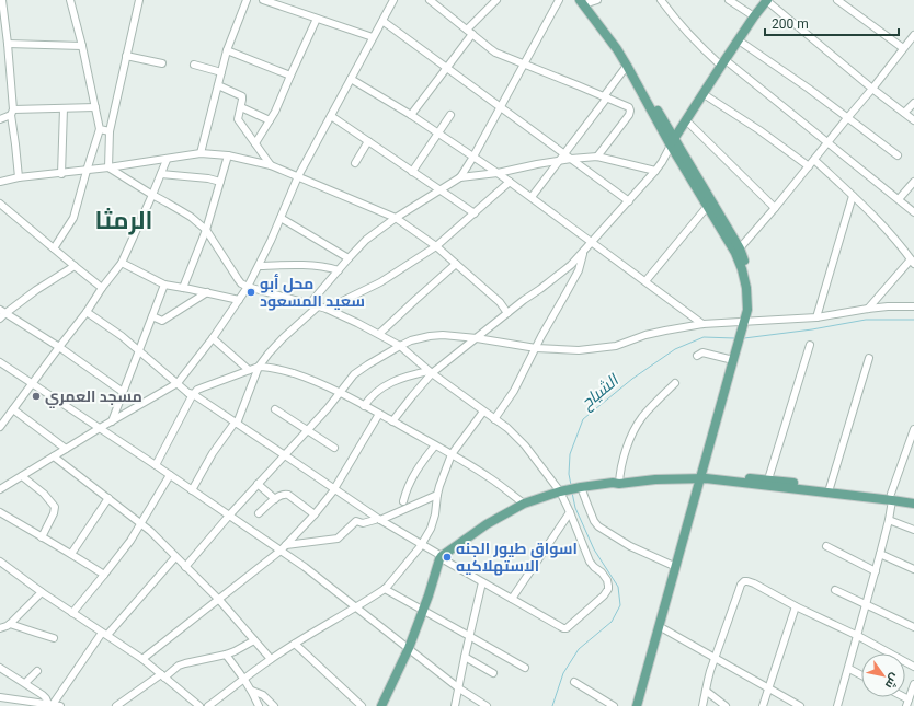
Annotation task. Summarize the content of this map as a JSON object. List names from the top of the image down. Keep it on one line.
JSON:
{"districts":["الرمثا"],"water":["الشياح"],"places":["محل أبو سعيد المسعود","مسجد العمري","اسواق طيور الجنه الاستهلاكيه"],"scale_bar":"200 m","north":"bottom right"}
